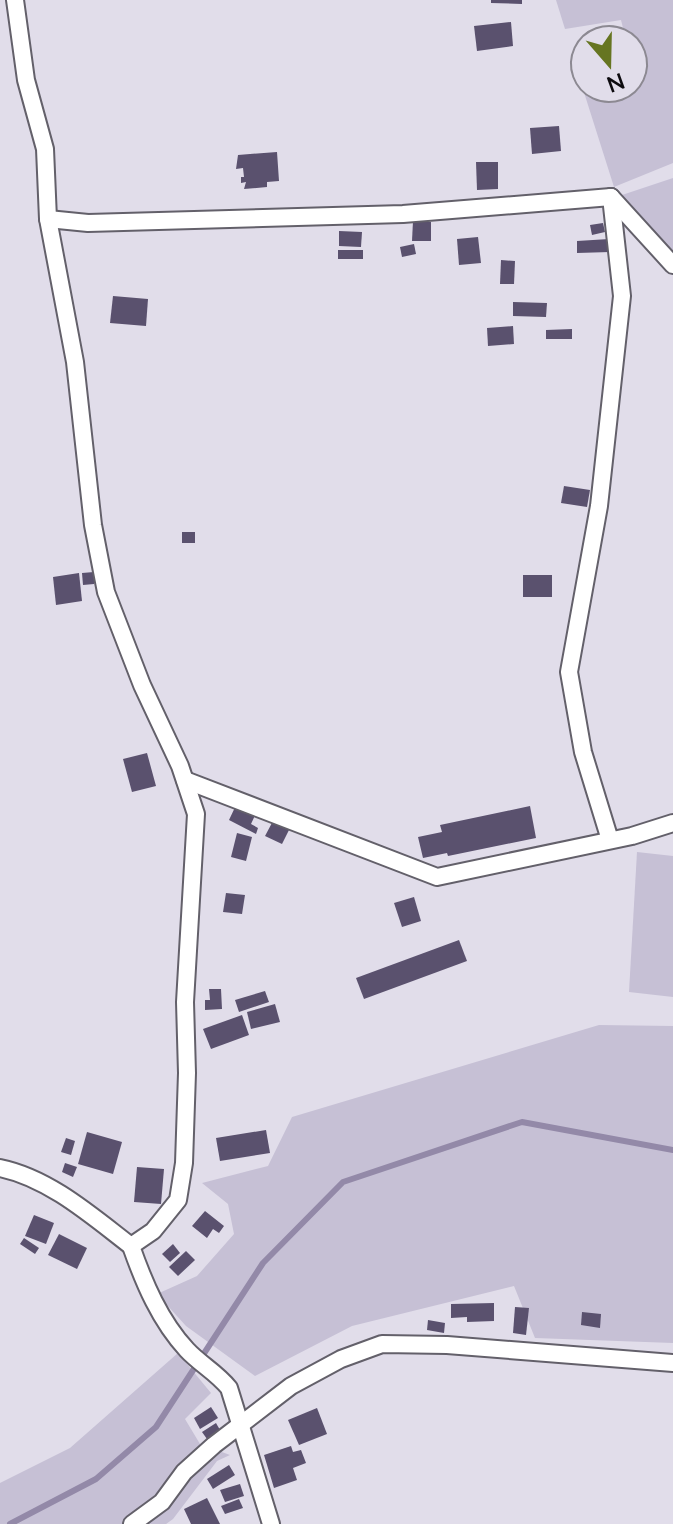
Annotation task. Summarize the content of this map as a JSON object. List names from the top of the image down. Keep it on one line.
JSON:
{"north":"bottom"}
